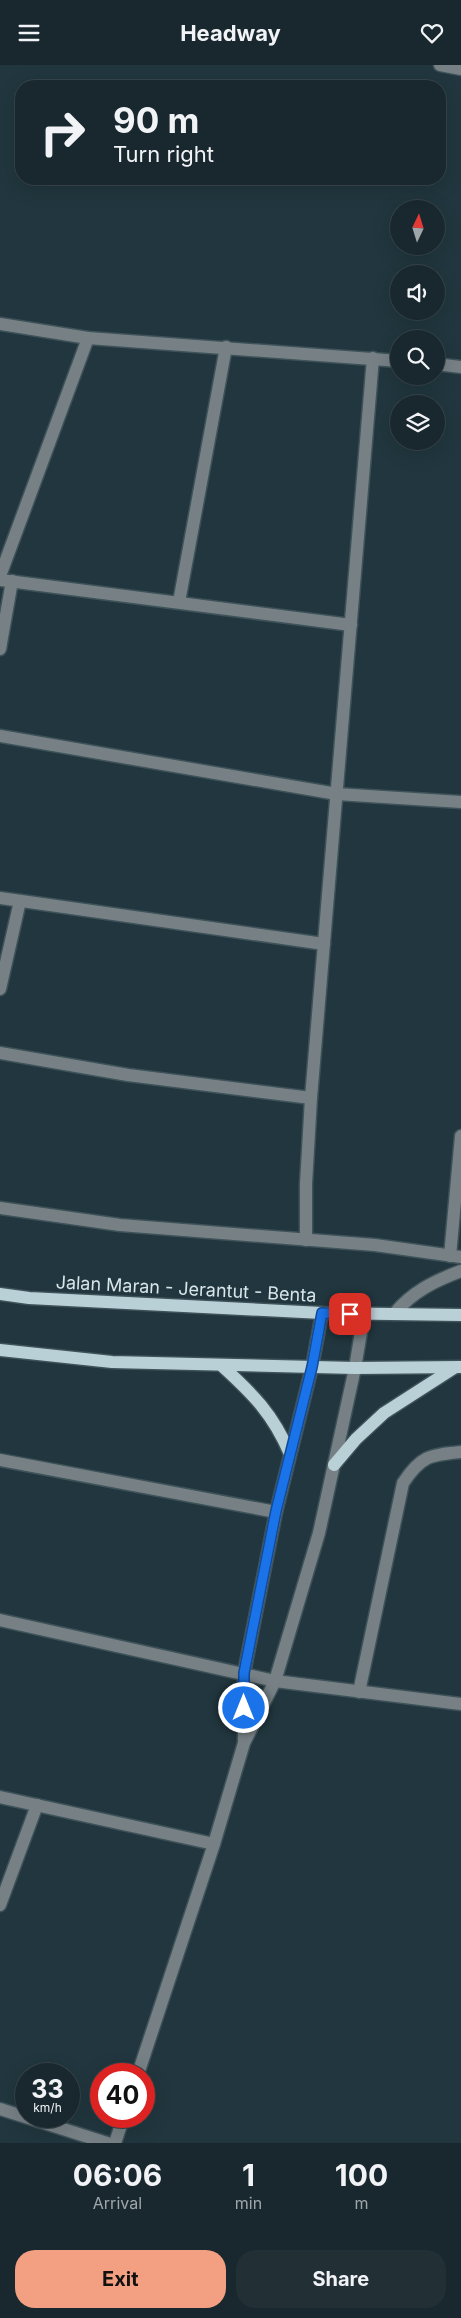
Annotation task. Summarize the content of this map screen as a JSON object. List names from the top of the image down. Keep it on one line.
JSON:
{"streets":{"main road":["Jalan Maran - Jerantut - Benta"]},"north":"top","page":{"header":"Headway","turn":["90 m","Turn right"],"speed":"33 km/h","limit":"40","eta":["06:06","Arrival","1","min","100","m"],"buttons":["Exit","Share"]}}
